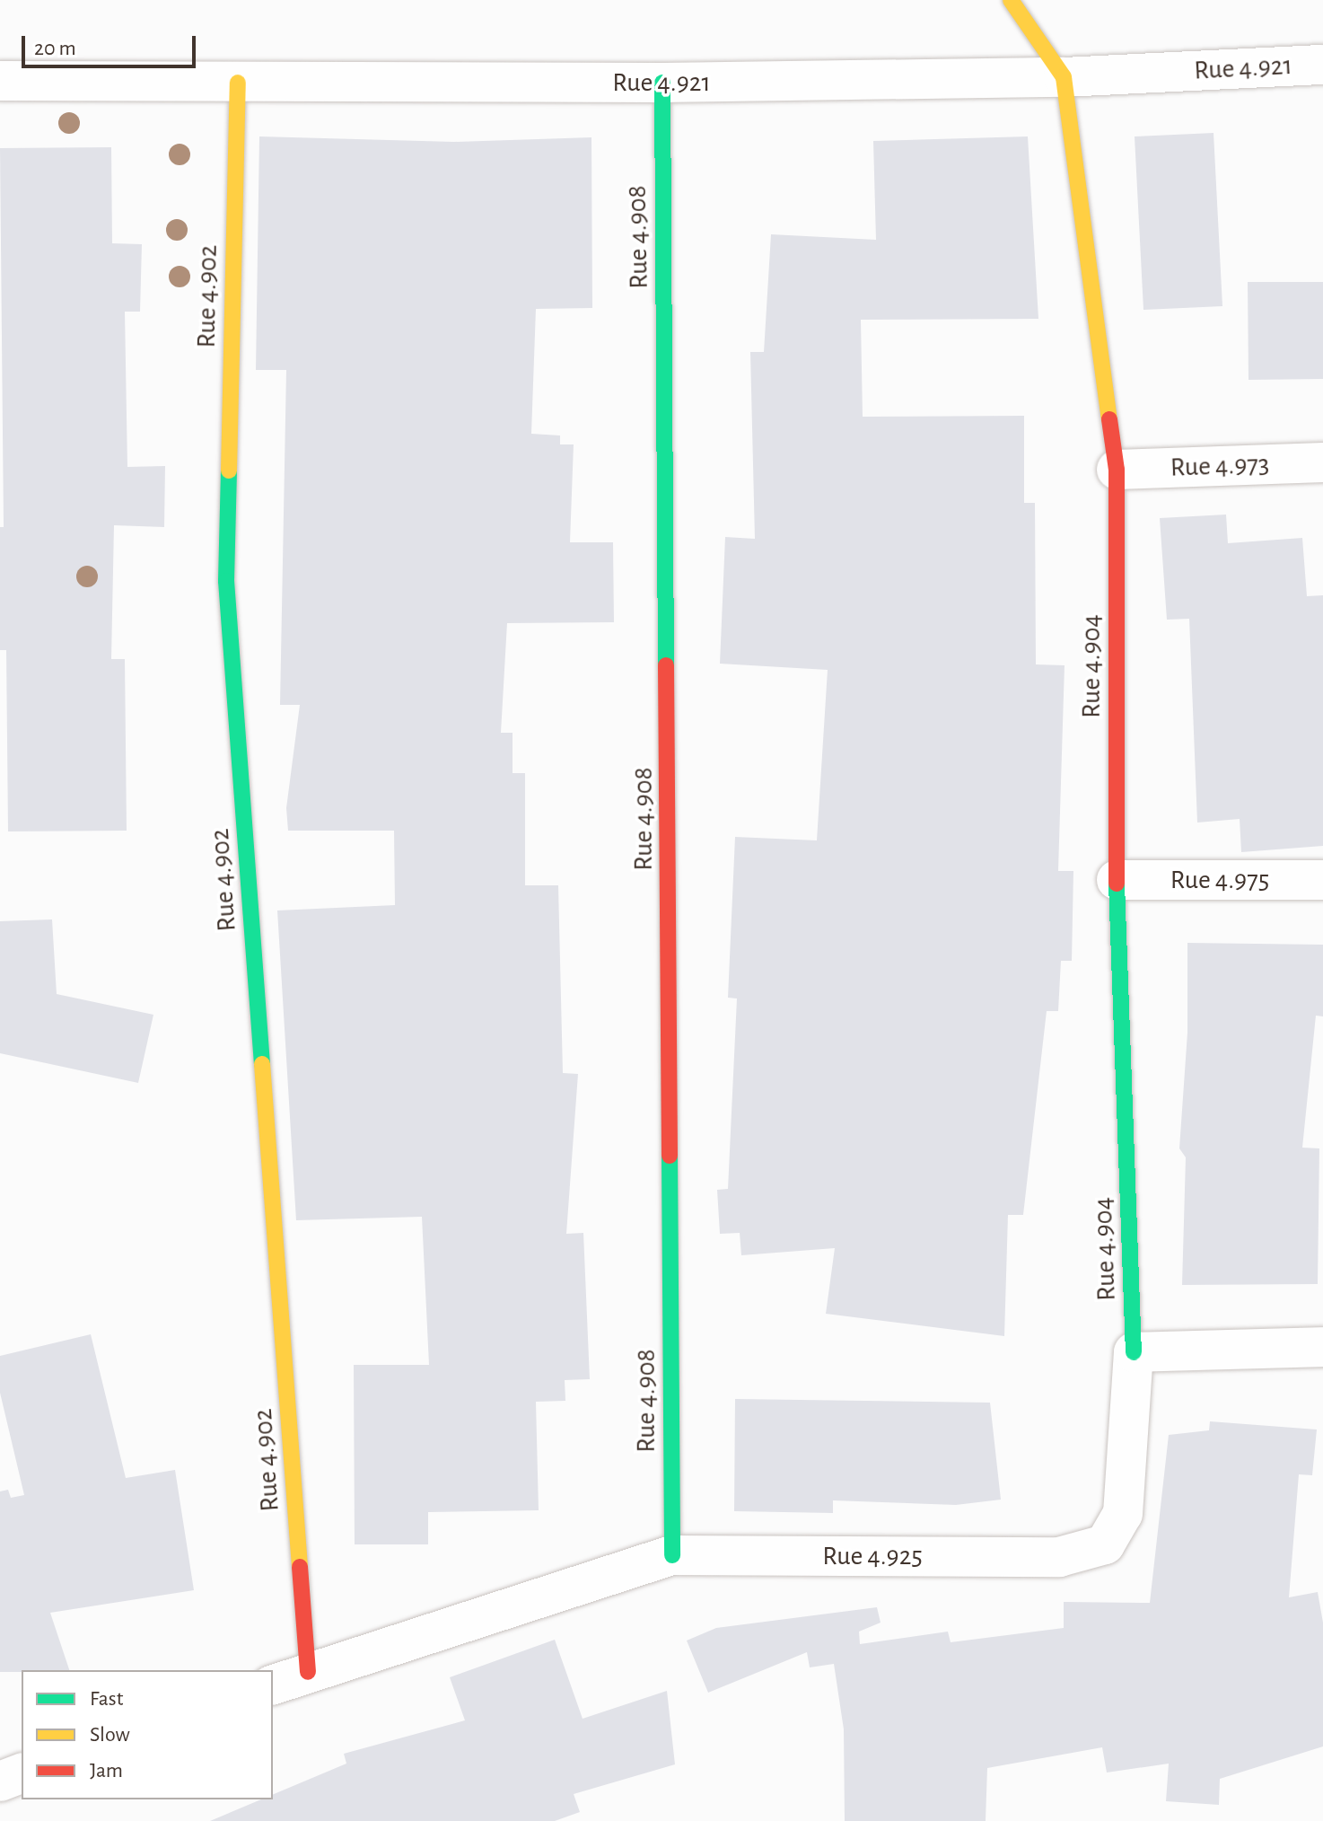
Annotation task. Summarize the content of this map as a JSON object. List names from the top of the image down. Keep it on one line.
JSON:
{"streets":{"street":["Rue 4.921","Rue 4.908","Rue 4.902","Rue 4.973","Rue 4.904","Rue 4.975","Rue 4.925"]},"crossings":[["Rue 4.921","Rue 4.908"],["Rue 4.921","Rue 4.902"],["Rue 4.921","Rue 4.904"],["Rue 4.908","Rue 4.925"],["Rue 4.902","Rue 4.925"],["Rue 4.973","Rue 4.904"],["Rue 4.904","Rue 4.975"],["Rue 4.904","Rue 4.925"]],"legend":["Fast","Slow","Jam"],"scale_bar":"20 m"}
